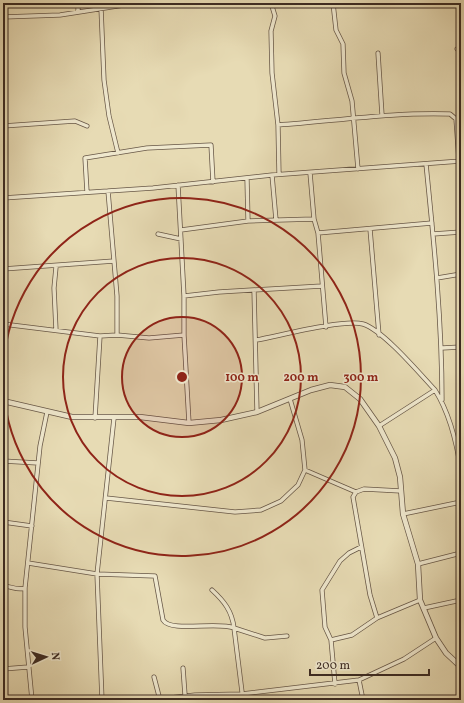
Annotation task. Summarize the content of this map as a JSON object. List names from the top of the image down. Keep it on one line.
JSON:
{"scale_bar":"200 m","north":"right","rings":["100 m","200 m","300 m"]}
